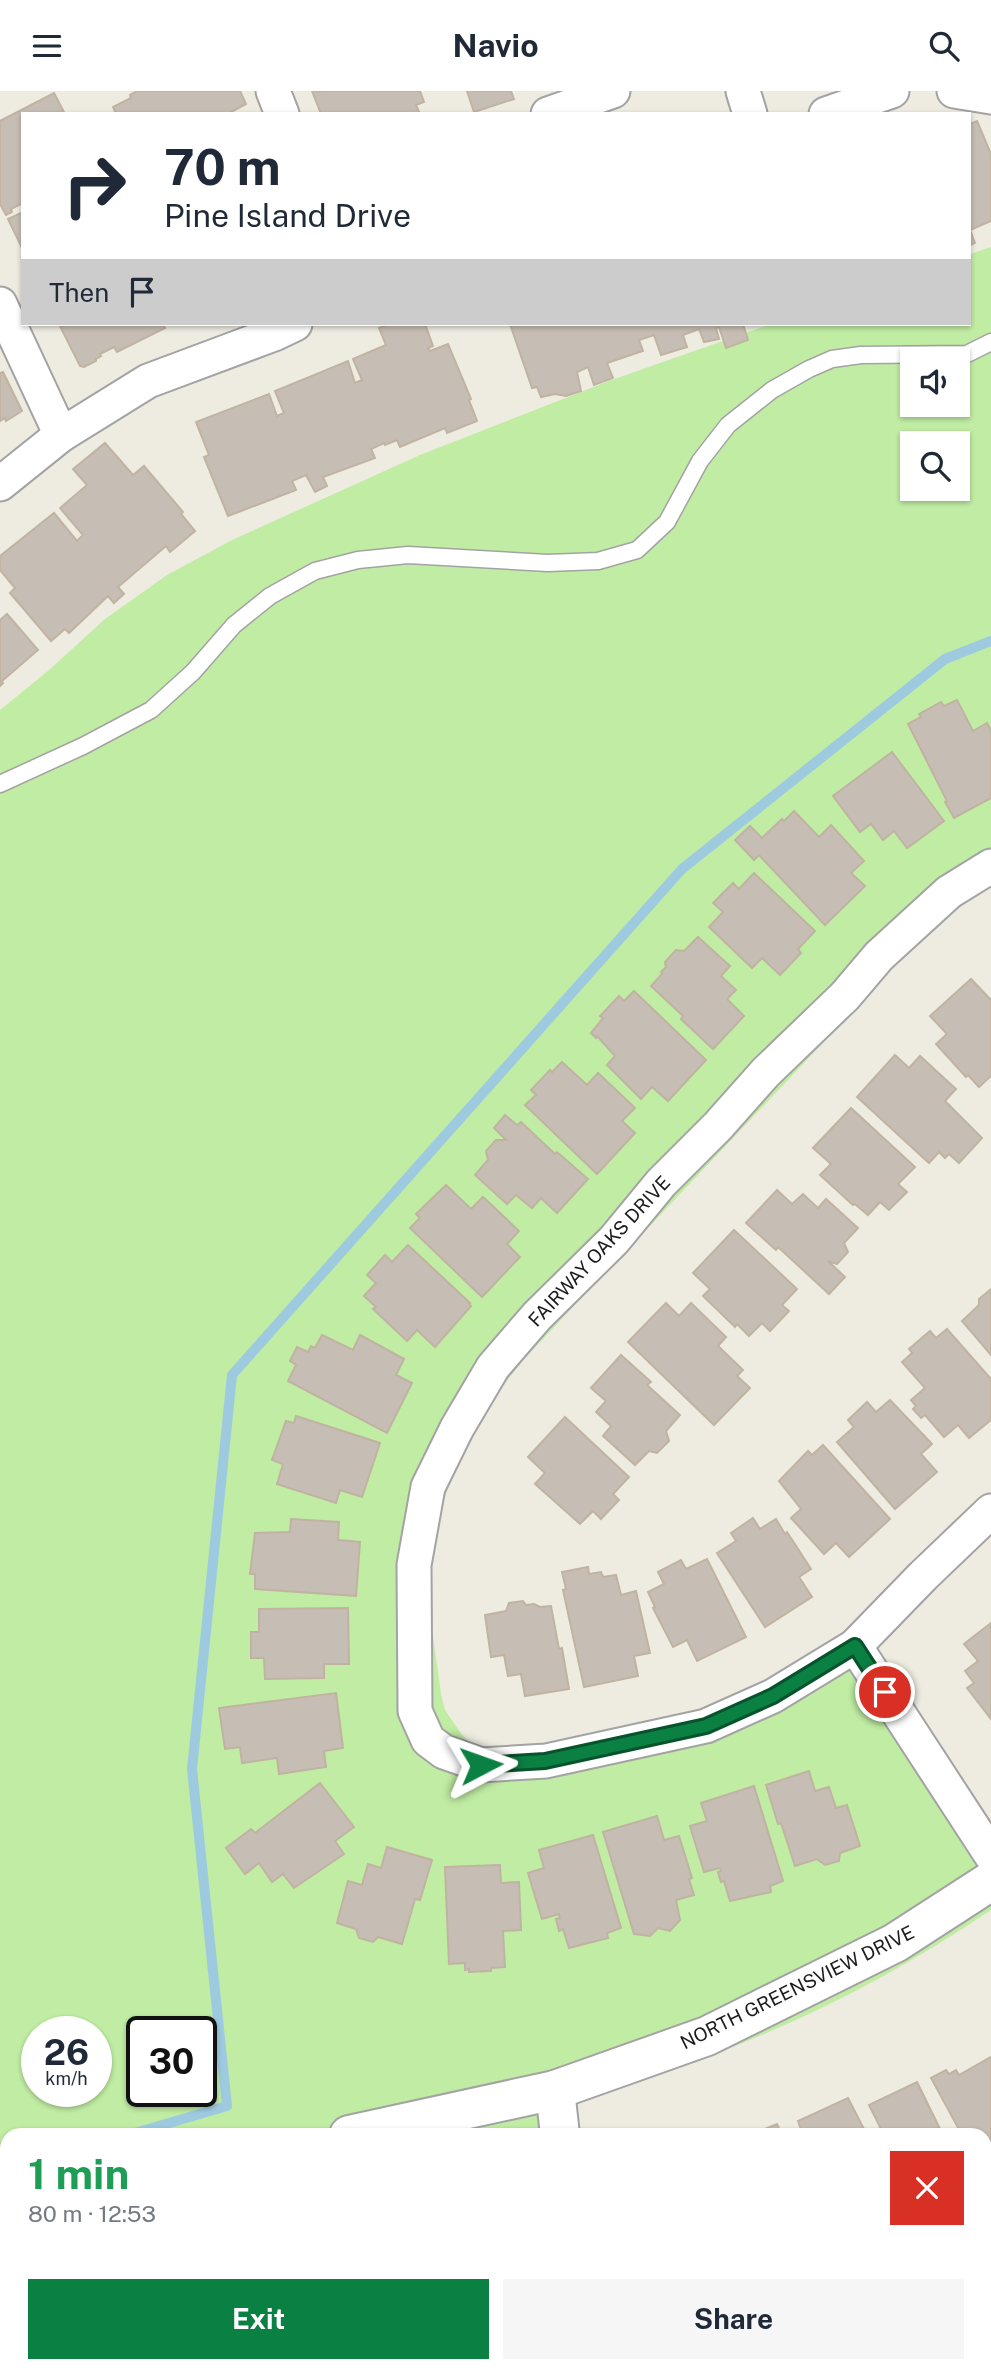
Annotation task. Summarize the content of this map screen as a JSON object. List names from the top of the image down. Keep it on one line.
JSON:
{"streets":{"street":["FAIRWAY OAKS DRIVE","NORTH GREENSVIEW DRIVE"]},"page":{"header":"Navio","turn":["70 m","Pine Island Drive"],"then":"Then","speed":"26 km/h","limit":"30","heading":["1 min","80 m · 12:53"],"buttons":["Exit","Share"]}}
